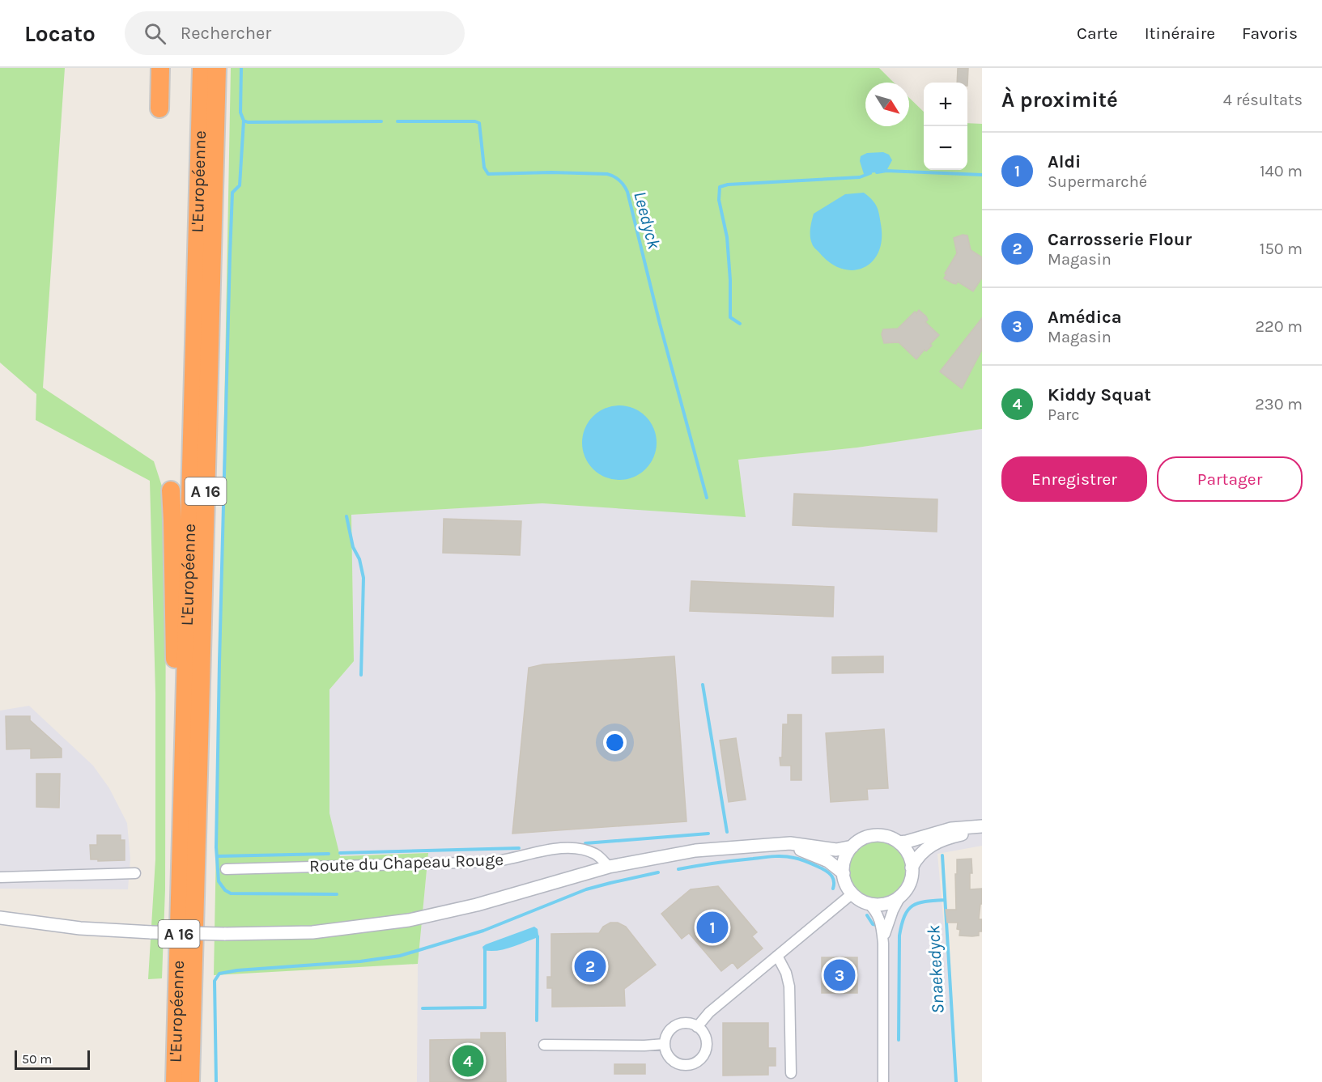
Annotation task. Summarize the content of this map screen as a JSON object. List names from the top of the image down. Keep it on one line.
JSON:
{"streets":{"highway":["L'Européenne","A 16"],"street":["Route du Chapeau Rouge"]},"water":["Leedyck","Snaekedyck"],"scale_bar":"50 m","north":"bottom right","page":{"header":"Locato","search":"Rechercher","nav":["Carte","Itinéraire","Favoris"],"heading":["À proximité","4 résultats"],"map_buttons":["+","−"],"list":[{"mark":"1","name":"Aldi","note":"Supermarché","value":"140 m"},{"mark":"2","name":"Carrosserie Flour","note":"Magasin","value":"150 m"},{"mark":"3","name":"Amédica","note":"Magasin","value":"220 m"},{"mark":"4","name":"Kiddy Squat","note":"Parc","value":"230 m"}],"buttons":["Enregistrer","Partager"],"pins":["1","2","3","4"],"scale":"50 m"}}
